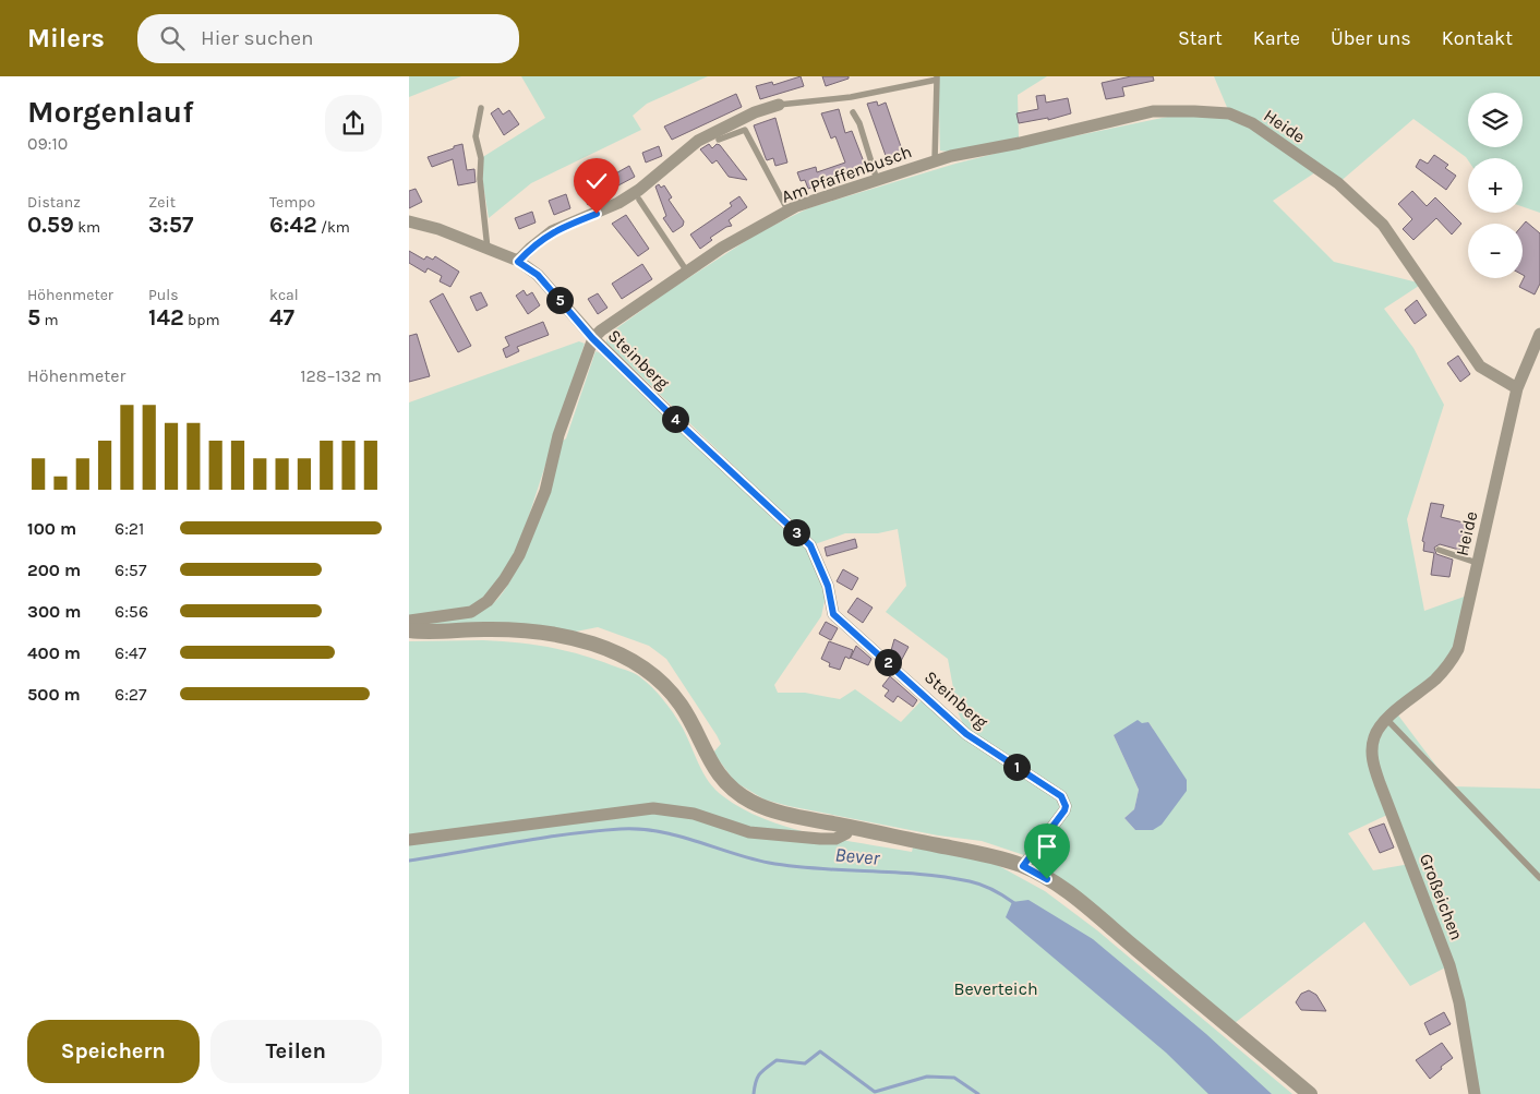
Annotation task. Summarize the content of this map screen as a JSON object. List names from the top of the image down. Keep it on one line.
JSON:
{"streets":{"street":["Heide","Am Pfaffenbusch","Steinberg","Großeichen"]},"crossings":[["Heide","Am Pfaffenbusch"],["Heide","Großeichen"],["Am Pfaffenbusch","Steinberg"]],"water":["Bever"],"parks":["Beverteich"],"page":{"header":"Milers","search":"Hier suchen","nav":["Start","Karte","Über uns","Kontakt"],"heading":["Morgenlauf","09:10"],"map_buttons":["+","−"],"stats":[["Distanz","0.59 km"],["Zeit","3:57"],["Tempo","6:42 /km"],["Höhenmeter","5 m"],["Puls","142 bpm"],["kcal","47"]],"pins":["5","4","3","2","1"],"chart":["Höhenmeter","128–132 m"],"list":[{"name":"100 m","note":"6:21"},{"name":"200 m","note":"6:57"},{"name":"300 m","note":"6:56"},{"name":"400 m","note":"6:47"},{"name":"500 m","note":"6:27"}],"buttons":["Speichern","Teilen"]}}
